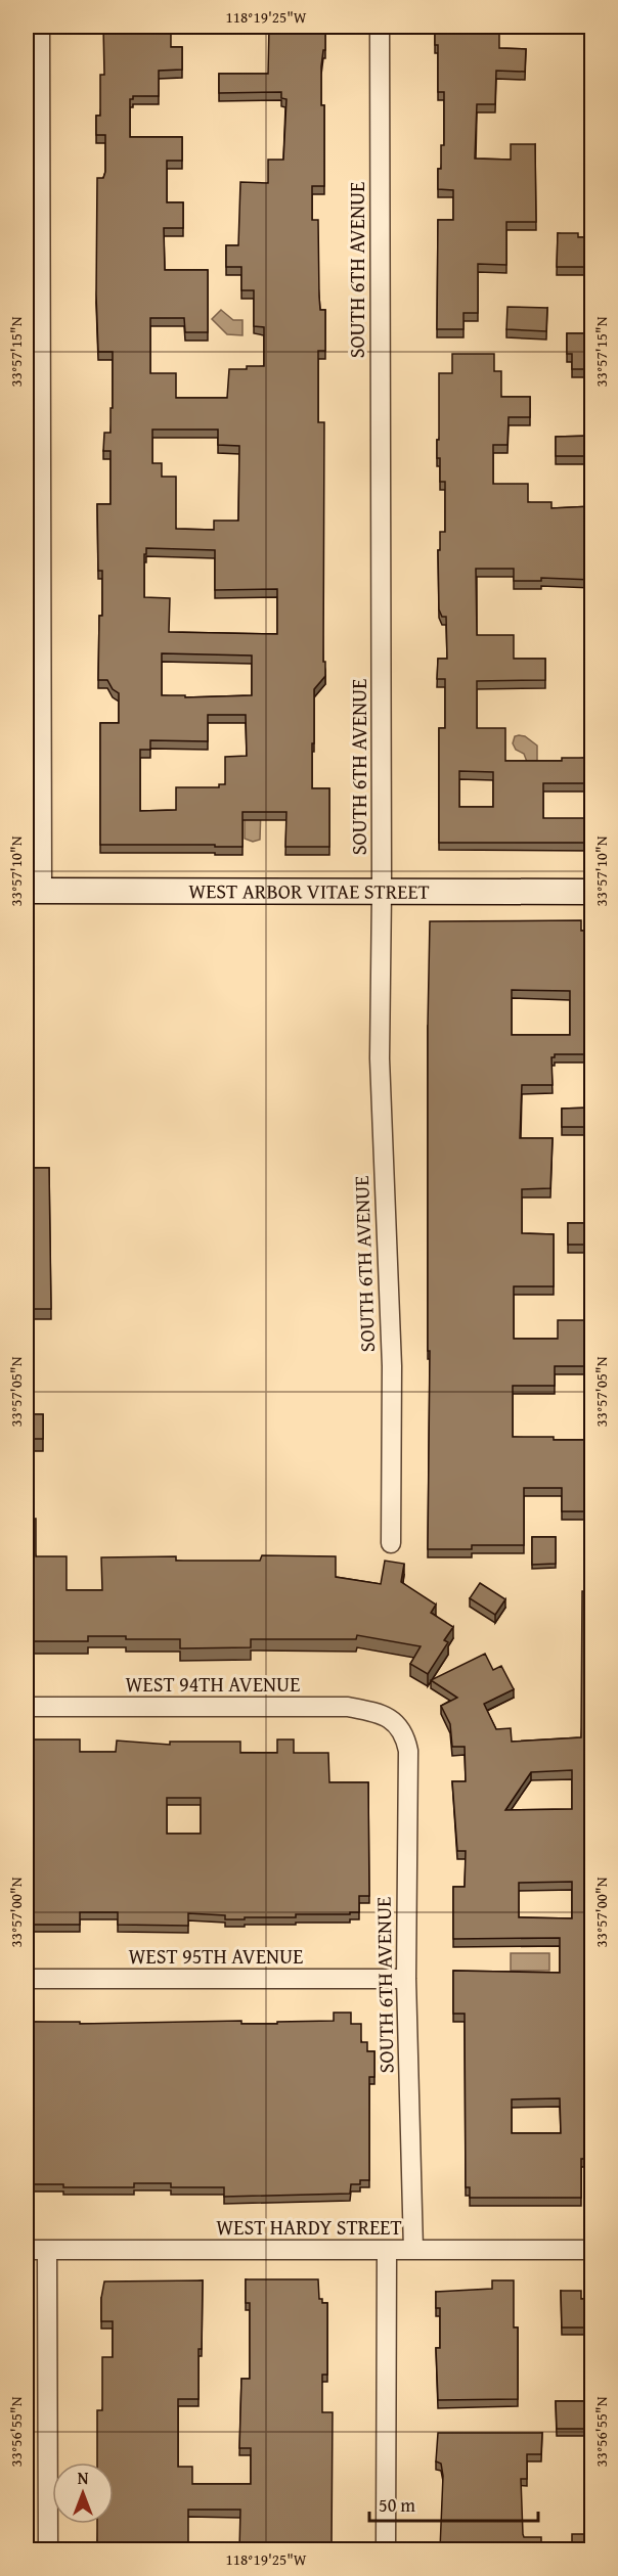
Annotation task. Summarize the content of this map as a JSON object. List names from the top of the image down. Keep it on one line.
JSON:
{"streets":{"street":["SOUTH 6TH AVENUE","WEST ARBOR VITAE STREET","WEST 94TH AVENUE","WEST 95TH AVENUE","WEST HARDY STREET"]},"crossings":[["SOUTH 6TH AVENUE","WEST ARBOR VITAE STREET"],["SOUTH 6TH AVENUE","WEST 94TH AVENUE"],["SOUTH 6TH AVENUE","WEST 95TH AVENUE"],["SOUTH 6TH AVENUE","WEST HARDY STREET"]],"scale_bar":"50 m","north":"top","coordinates":["118°19'25\"W","33°57'15\"N","33°57'10\"N","33°57'05\"N","33°57'00\"N","33°56'55\"N"]}
